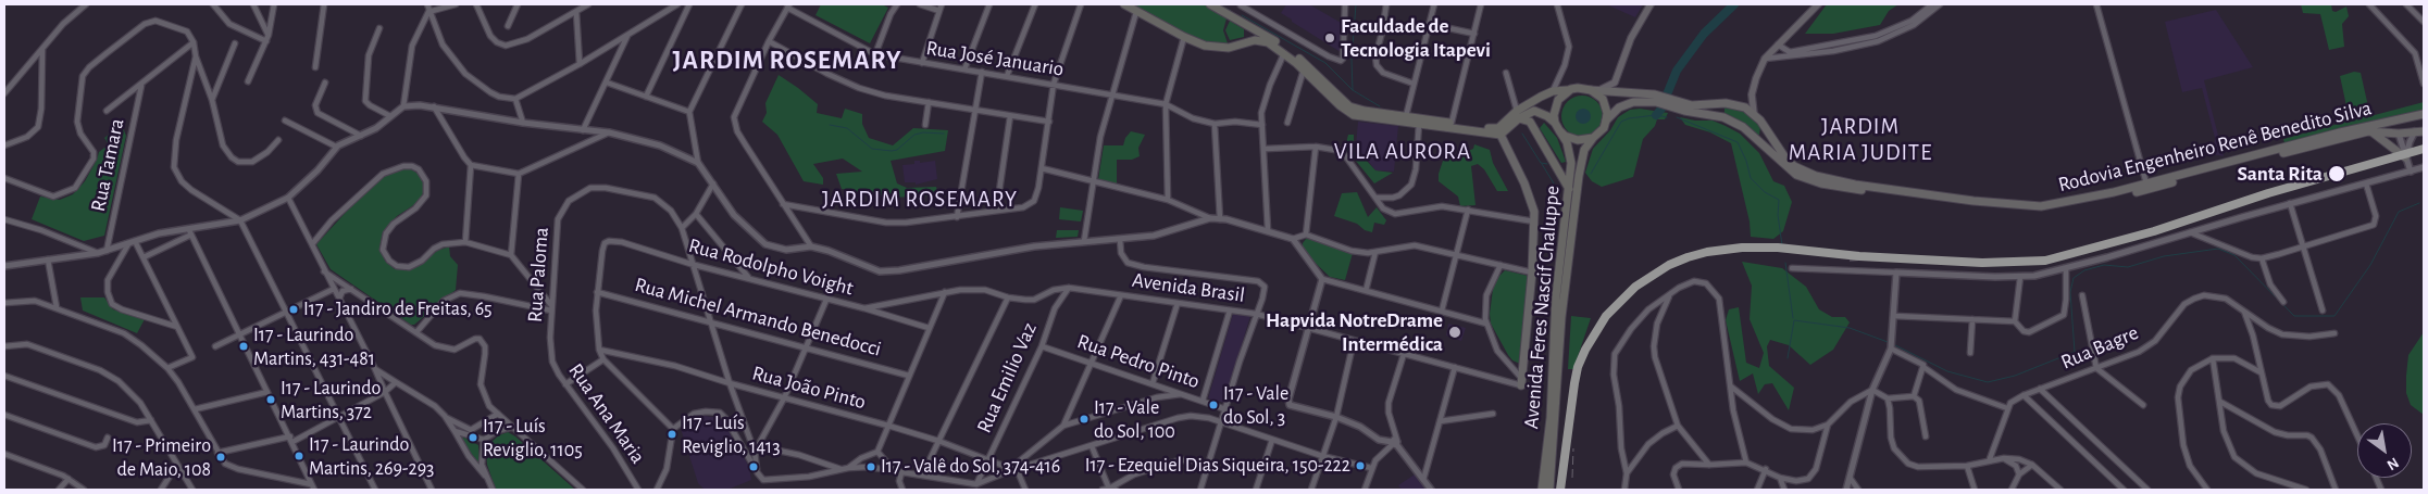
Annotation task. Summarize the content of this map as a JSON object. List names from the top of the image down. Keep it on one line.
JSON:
{"streets":{"highway":["Avenida Feres Nascif Chaluppe"],"main road":["Rodovia Engenheiro Renê Benedito Silva"],"street":["Rua José Januario","Rua Tamara","Rua Rodolpho Voight","Rua Paloma","Avenida Brasil","Rua Michel Armando Benedocci","Rua Bagre","Rua Pedro Pinto","Rua Emilio Vaz","Rua João Pinto","Rua Ana Maria"]},"crossings":[["Rodovia Engenheiro Renê Benedito Silva","Avenida Feres Nascif Chaluppe"],["Rua Rodolpho Voight","Rua Paloma"],["Rua Rodolpho Voight","Rua Michel Armando Benedocci"],["Rua Paloma","Rua Michel Armando Benedocci"],["Rua Paloma","Rua João Pinto"],["Rua Paloma","Rua Ana Maria"],["Avenida Brasil","Rua Emilio Vaz"],["Rua Pedro Pinto","Rua Emilio Vaz"],["Rua Emilio Vaz","Rua João Pinto"]],"districts":["JARDIM ROSEMARY","JARDIM MARIA JUDITE","VILA AURORA","JARDIM ROSEMARY"],"places":["Faculdade de Tecnologia Itapevi","Santa Rita","I17 - Jandiro de Freitas, 65","Hapvida NotreDrame Intermédica","I17 - Laurindo Martins, 431-481","I17 - Laurindo Martins, 372","I17 - Vale do Sol, 3","I17 - Vale do Sol, 100","I17 - Luís Reviglio, 1413","I17 - Luís Reviglio, 1105","I17 - Laurindo Martins, 269-293","I17 - Primeiro de Maio, 108","I17 - Ezequiel Dias Siqueira, 150-222","I17 - Valê do Sol, 374-416"],"north":"bottom right"}
